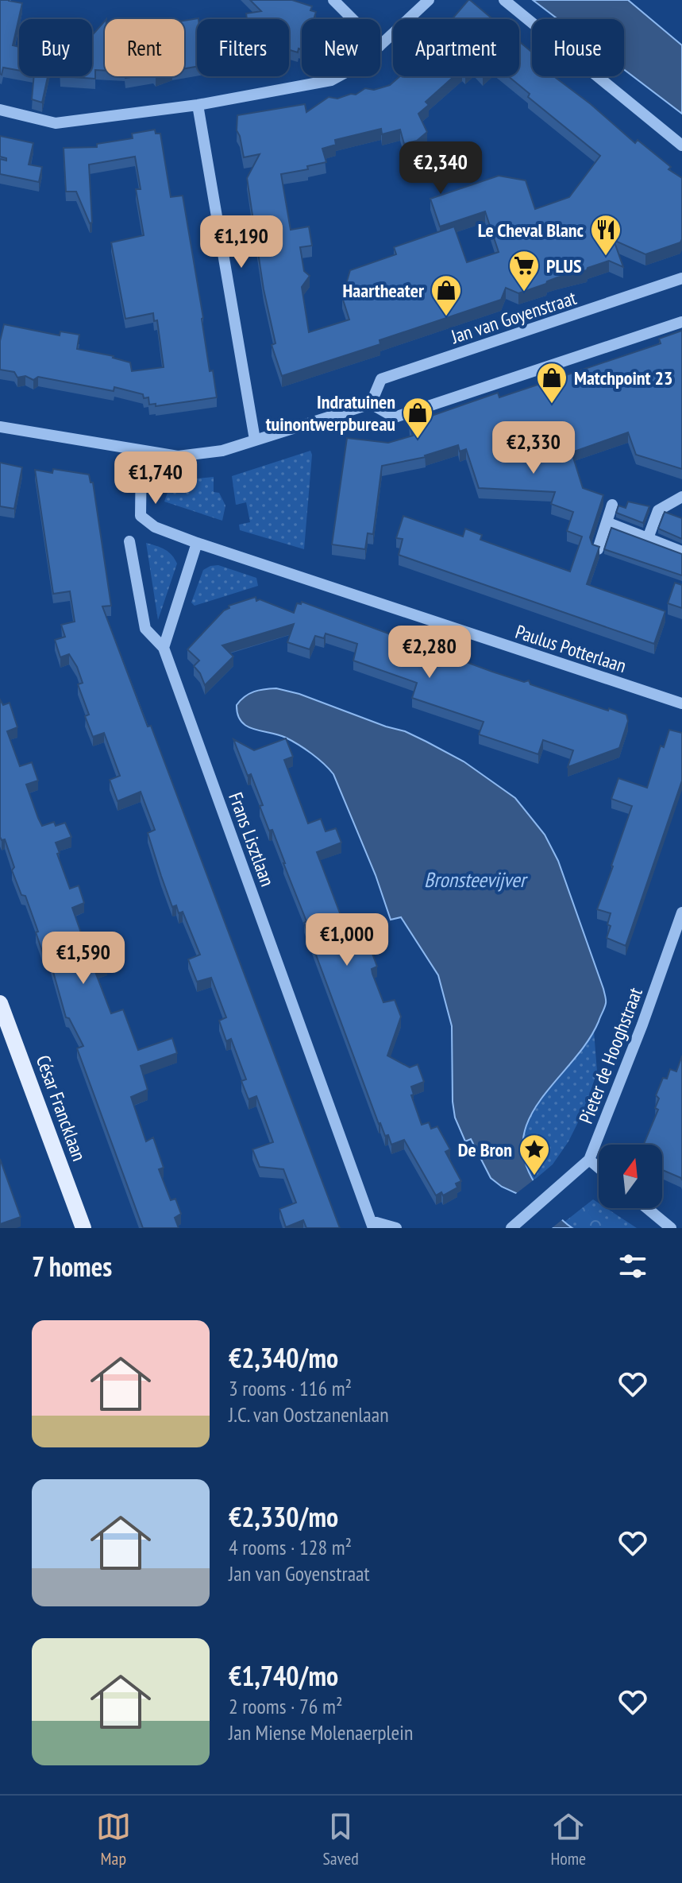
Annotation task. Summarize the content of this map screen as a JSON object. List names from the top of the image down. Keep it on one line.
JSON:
{"streets":{"main road":["César Francklaan"],"street":["Jan van Goyenstraat","Paulus Potterlaan","Frans Lisztlaan","Pieter de Hooghstraat"]},"water":["Bronsteevijver"],"places":{"restaurant":["Le Cheval Blanc"],"supermarket":["PLUS"],"shop":["Haartheater","Matchpoint 23","Indratuinen tuinontwerpbureau"],"place":["De Bron"]},"north":"top","page":{"chip":["Buy","Rent","Filters","New","Apartment","House"],"price":["€2,340","€1,190","€2,330","€1,740","€2,280","€1,000","€1,590"],"heading":"7 homes","list":[{"name":"€2,340/mo","note":"3 rooms · 116 m² · J.C. van Oostzanenlaan"},{"name":"€2,330/mo","note":"4 rooms · 128 m² · Jan van Goyenstraat"},{"name":"€1,740/mo","note":"2 rooms · 76 m² · Jan Miense Molenaerplein"}],"tabs":["Map","Saved","Home"]}}
